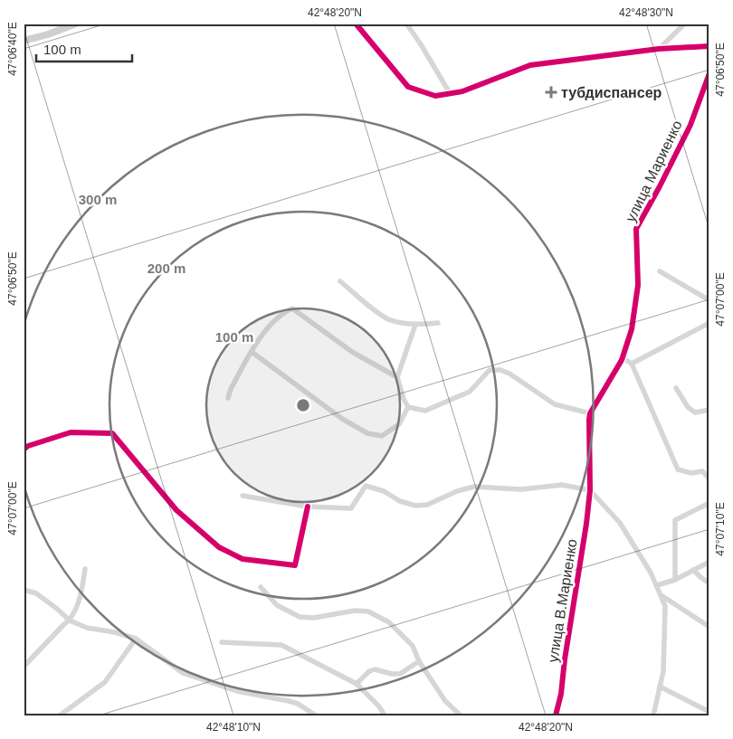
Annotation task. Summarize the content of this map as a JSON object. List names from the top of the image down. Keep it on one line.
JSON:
{"streets":{"street":["улица Мариенко","улица В.Мариенко"]},"crossings":[["улица Мариенко","улица В.Мариенко"]],"places":{"health":["тубдиспансер"]},"scale_bar":"100 m","coordinates":["42°48'20\"N","42°48'30\"N","47°06'40\"E","47°06'50\"E","47°07'00\"E","47°07'10\"E","42°48'10\"N"],"rings":["300 m","200 m","100 m"]}
